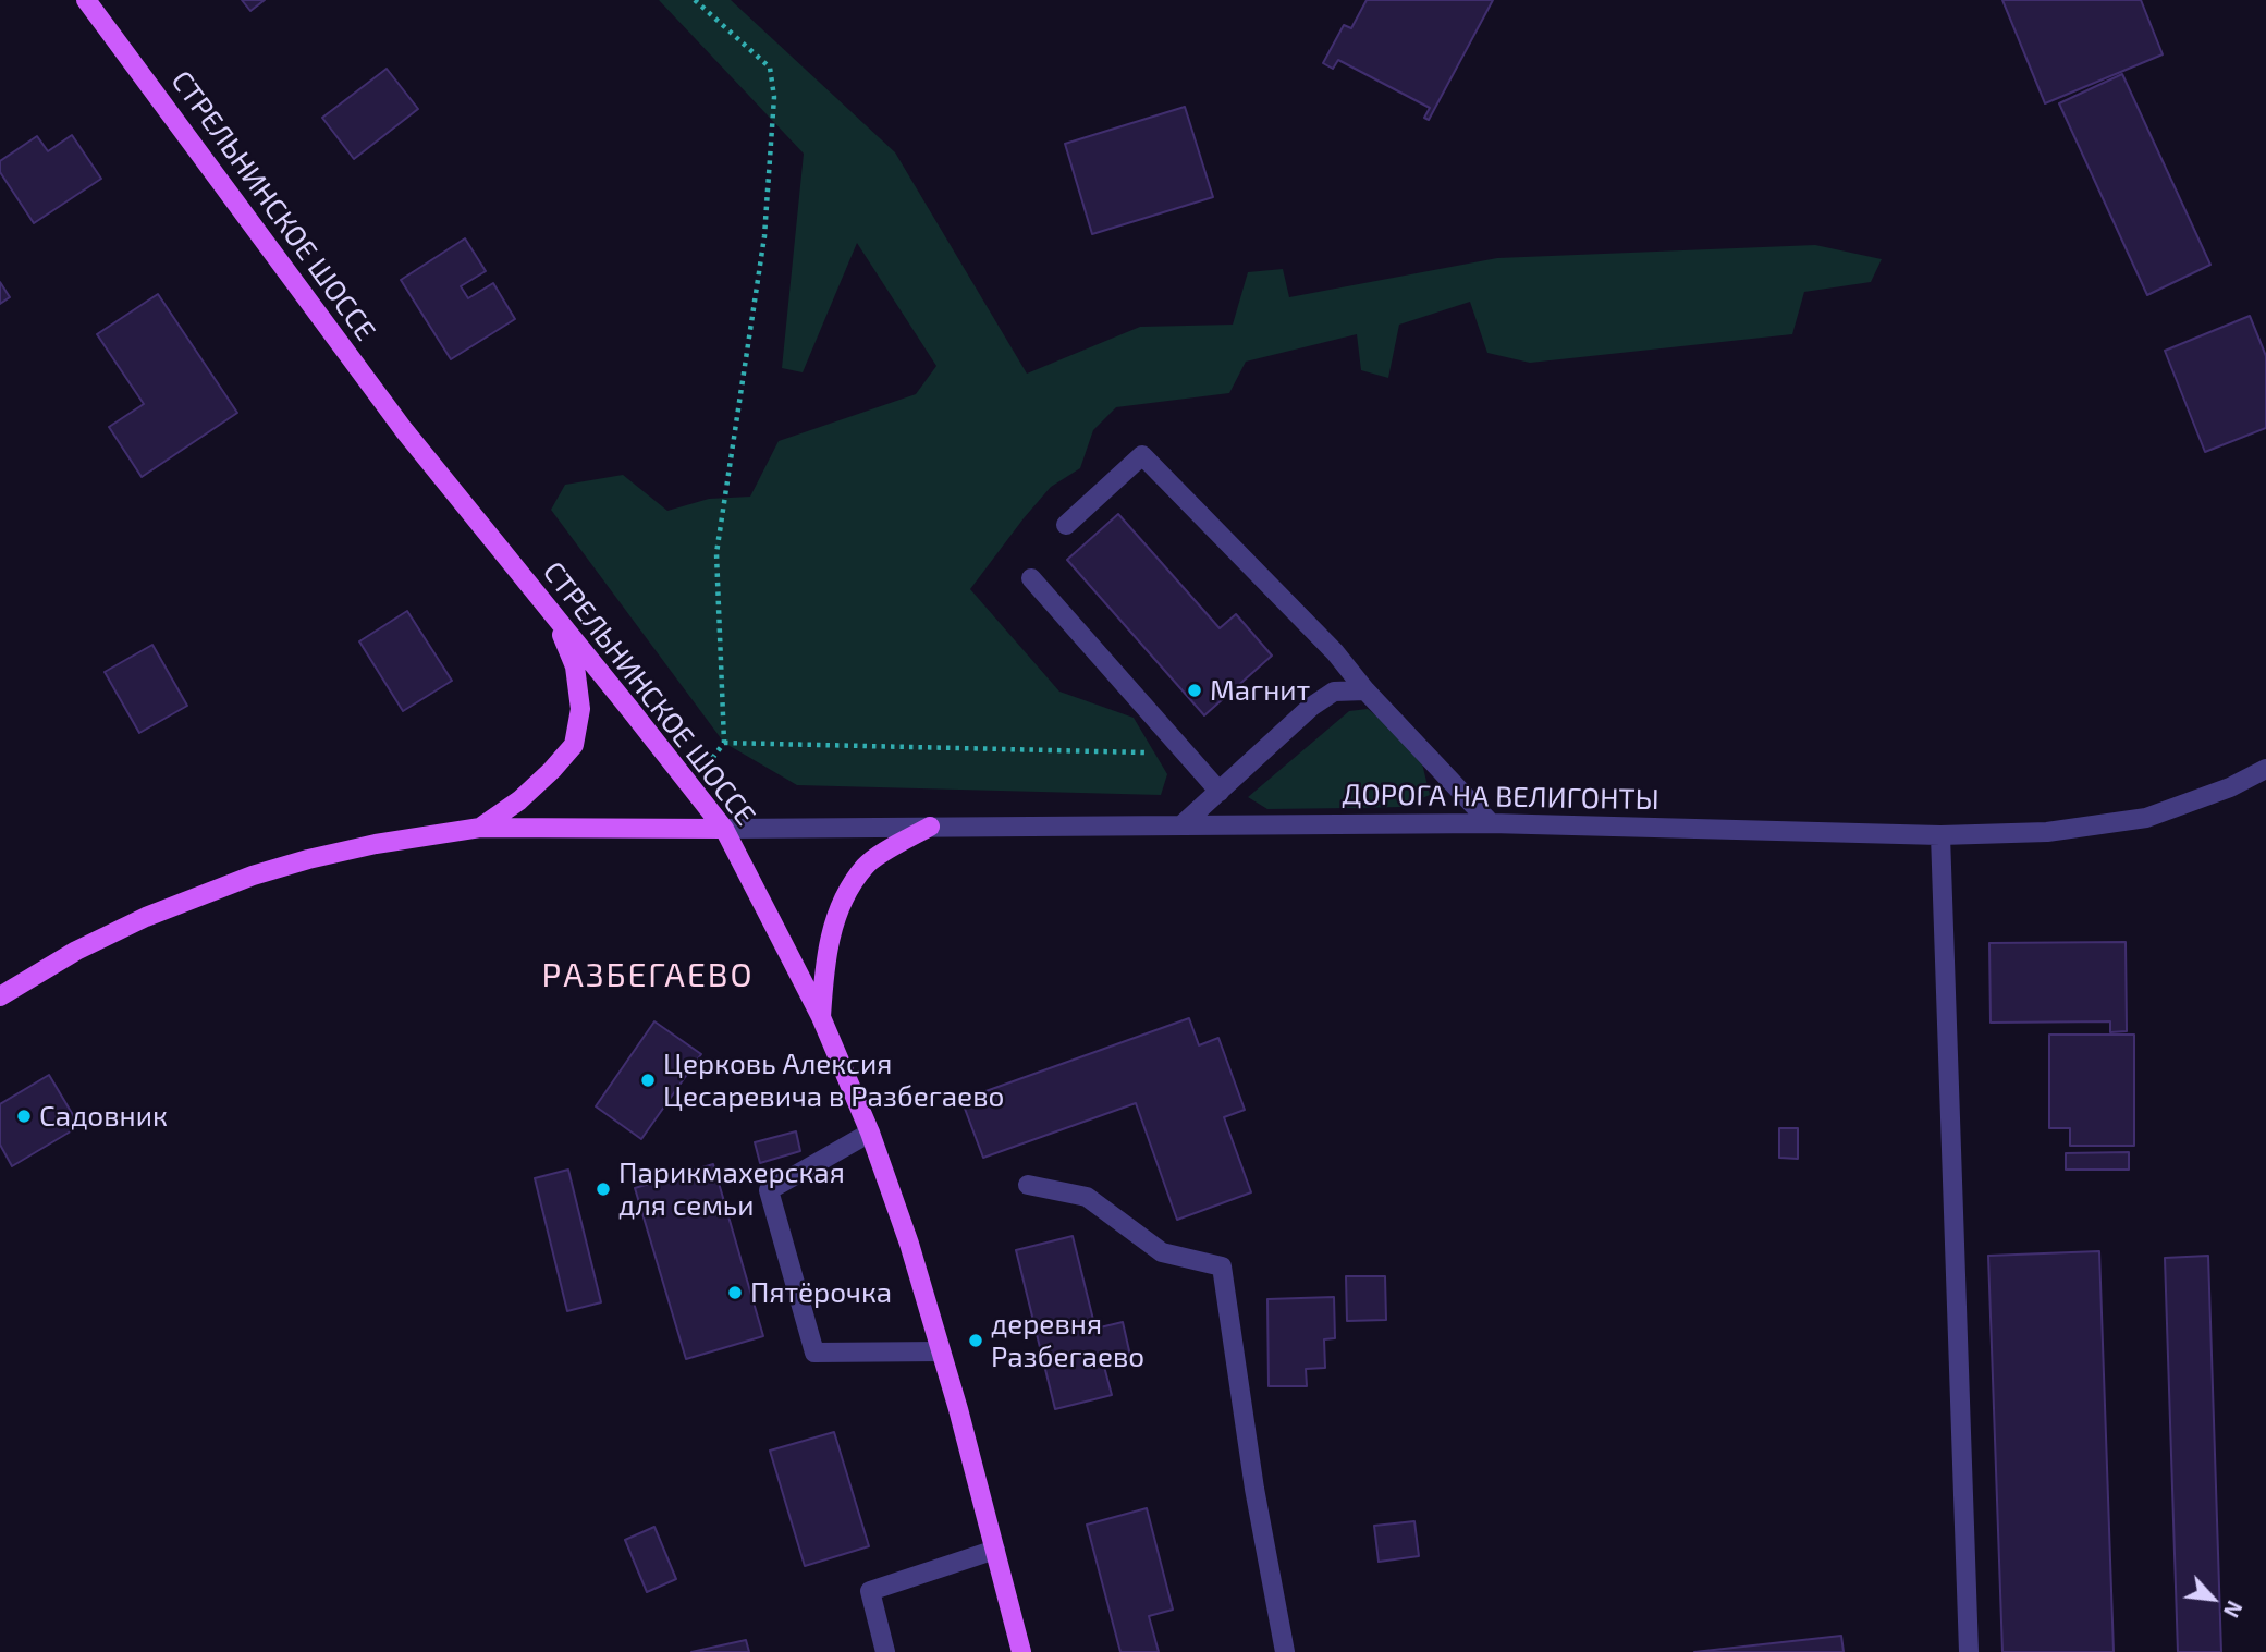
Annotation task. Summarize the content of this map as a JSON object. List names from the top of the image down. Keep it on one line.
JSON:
{"streets":{"main road":["СТРЕЛЬНИНСКОЕ ШОССЕ"],"street":["ДОРОГА НА ВЕЛИГОНТЫ"]},"crossings":[["СТРЕЛЬНИНСКОЕ ШОССЕ","ДОРОГА НА ВЕЛИГОНТЫ"]],"districts":["РАЗБЕГАЕВО"],"places":["Магнит","Церковь Алексия Цесаревича в Разбегаево","Садовник","Парикмахерская для семьи","Пятёрочка","деревня Разбегаево"],"north":"bottom right"}
